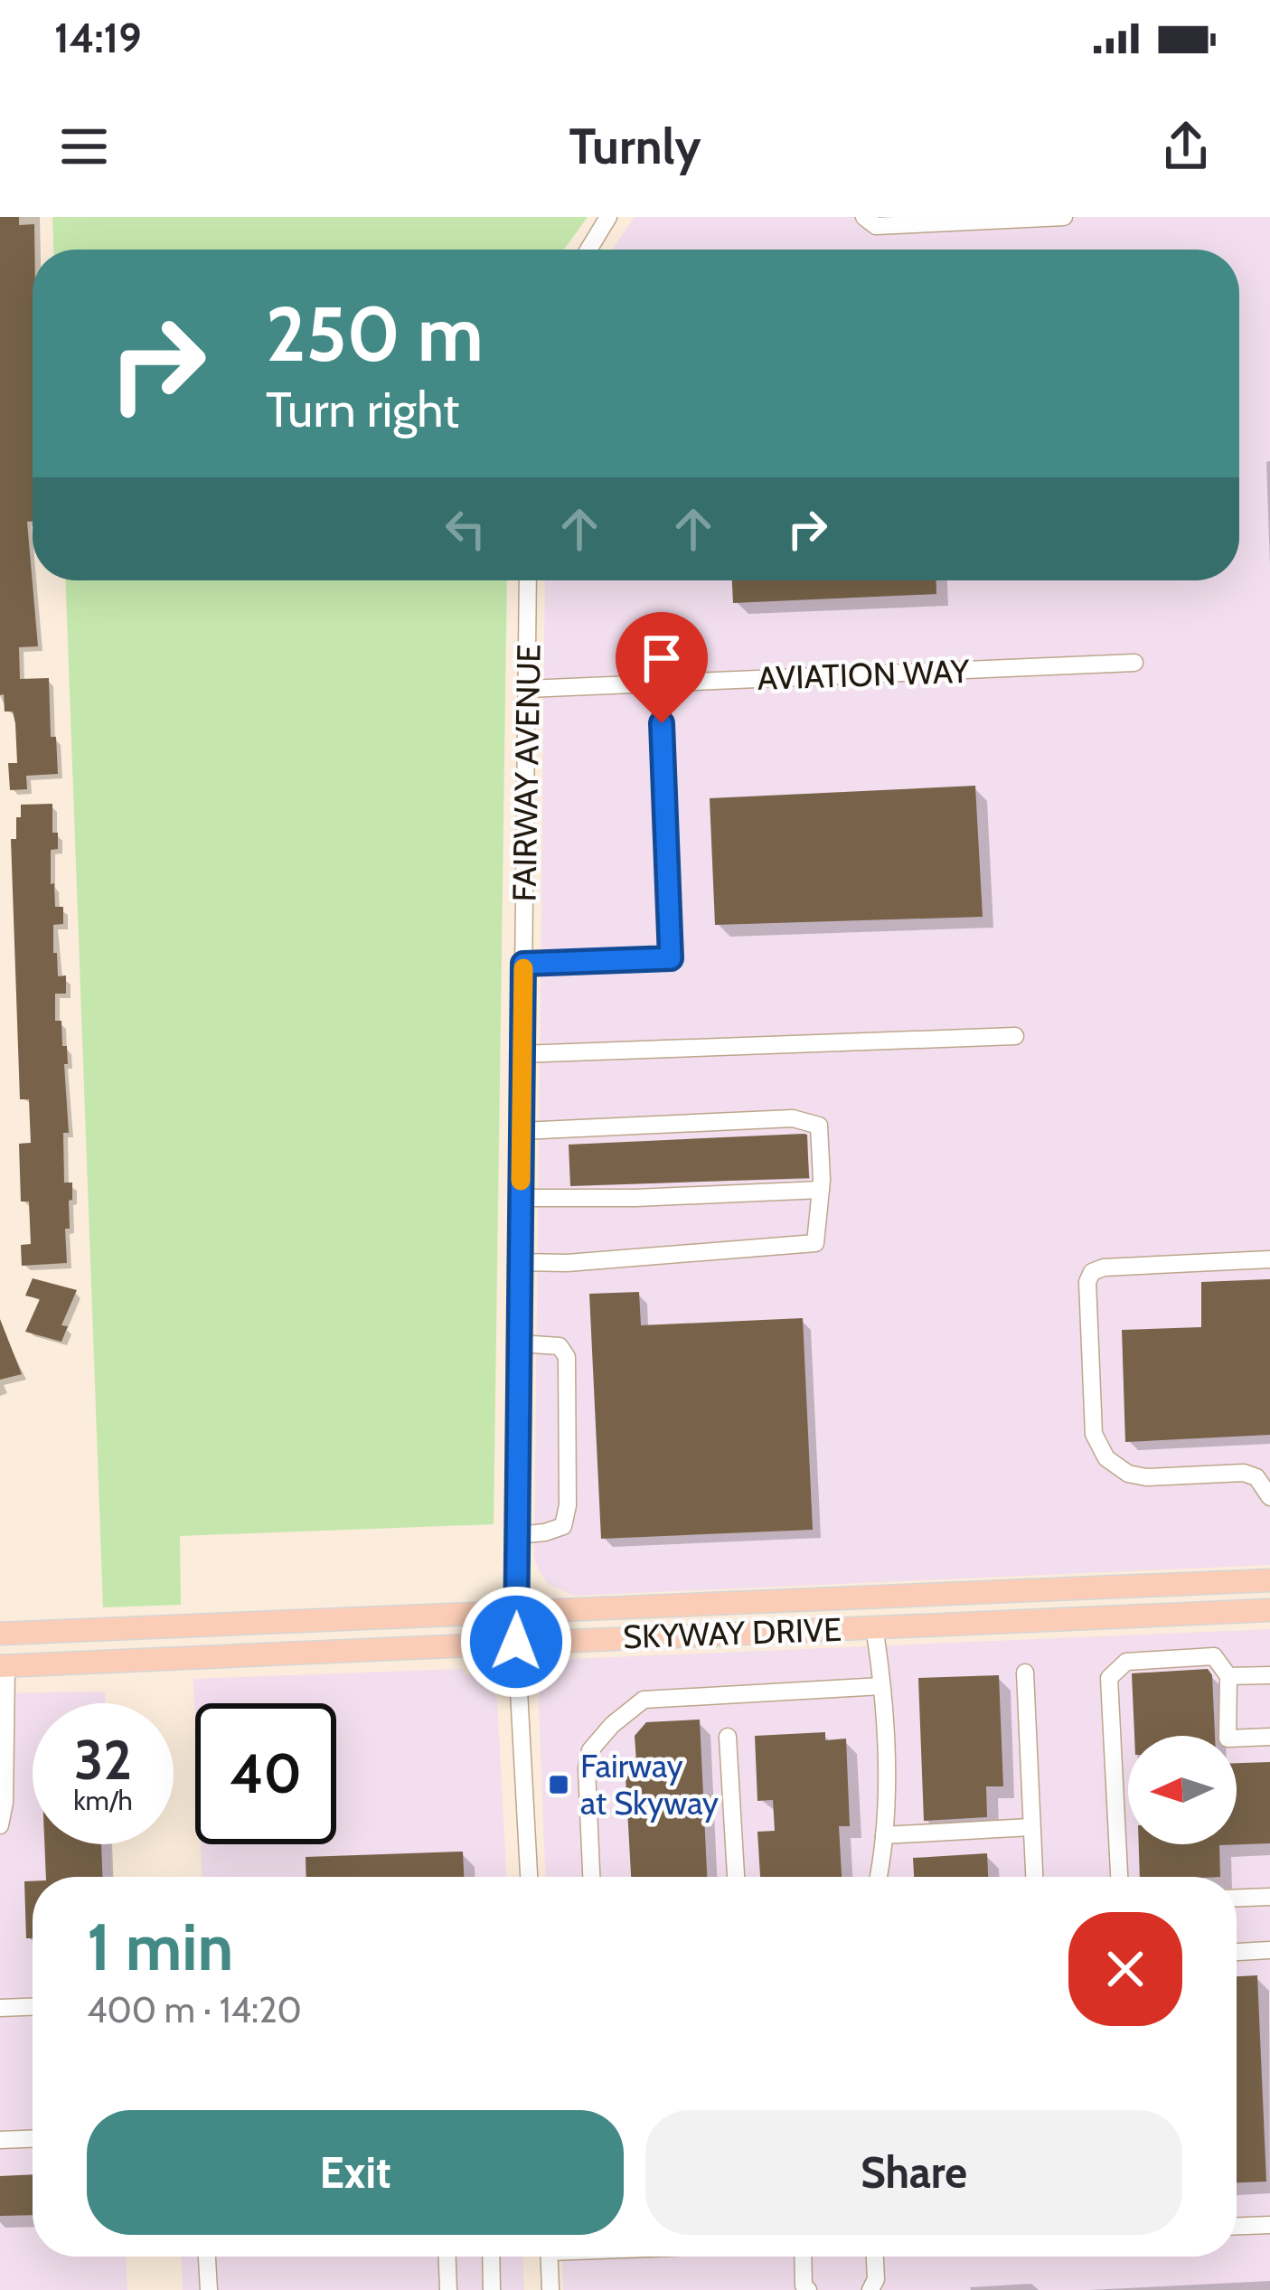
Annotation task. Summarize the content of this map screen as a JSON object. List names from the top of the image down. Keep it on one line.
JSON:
{"streets":{"main road":["SKYWAY DRIVE"],"street":["AVIATION WAY","FAIRWAY AVENUE"]},"crossings":[["AVIATION WAY","FAIRWAY AVENUE"],["FAIRWAY AVENUE","SKYWAY DRIVE"]],"places":{"transit":["Fairway at Skyway"]},"north":"left","page":{"status":"14:19","header":"Turnly","turn":["250 m","Turn right"],"speed":"32 km/h","limit":"40","heading":["1 min","400 m · 14:20"],"buttons":["Exit","Share"]}}
